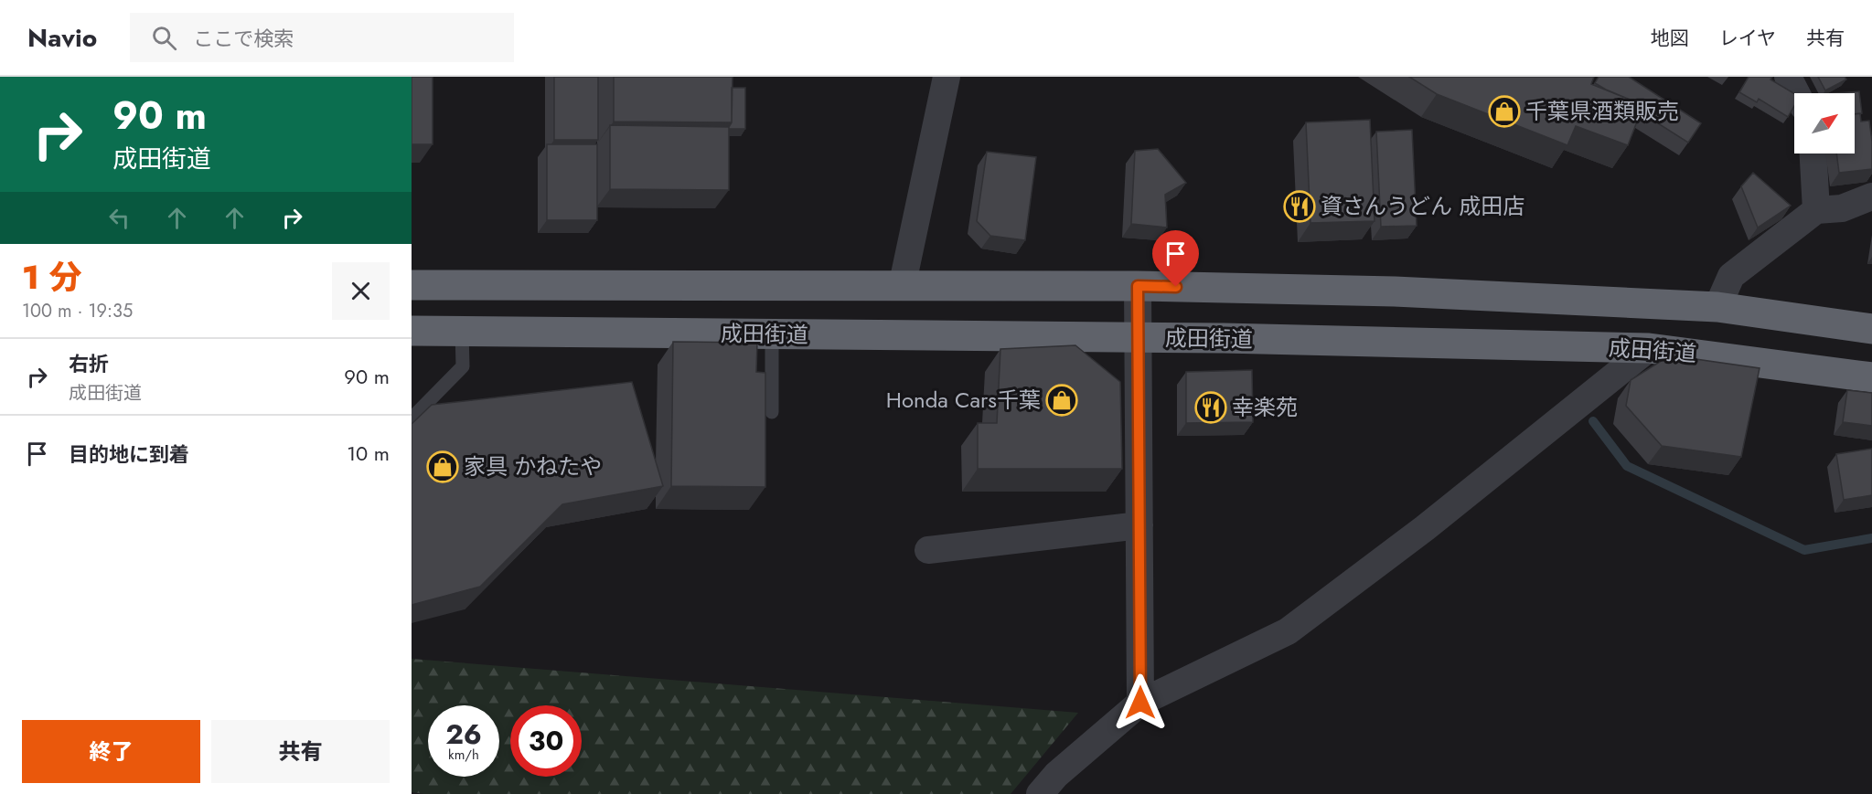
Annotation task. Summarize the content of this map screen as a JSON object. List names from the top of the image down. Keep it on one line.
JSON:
{"streets":{"highway":["成田街道"]},"places":{"shop":["千葉県酒類販売","Honda Cars千葉","家具 かねたや"],"restaurant":["資さんうどん 成田店","幸楽苑"]},"north":"top right","page":{"header":"Navio","search":"ここで検索","nav":["地図","レイヤ","共有"],"turn":["90 m","成田街道"],"heading":["1 分","100 m · 19:35"],"list":[{"name":"右折","note":"成田街道","value":"90 m"},{"name":"目的地に到着","value":"10 m"}],"speed":"26 km/h","limit":"30","buttons":["終了","共有"]}}
